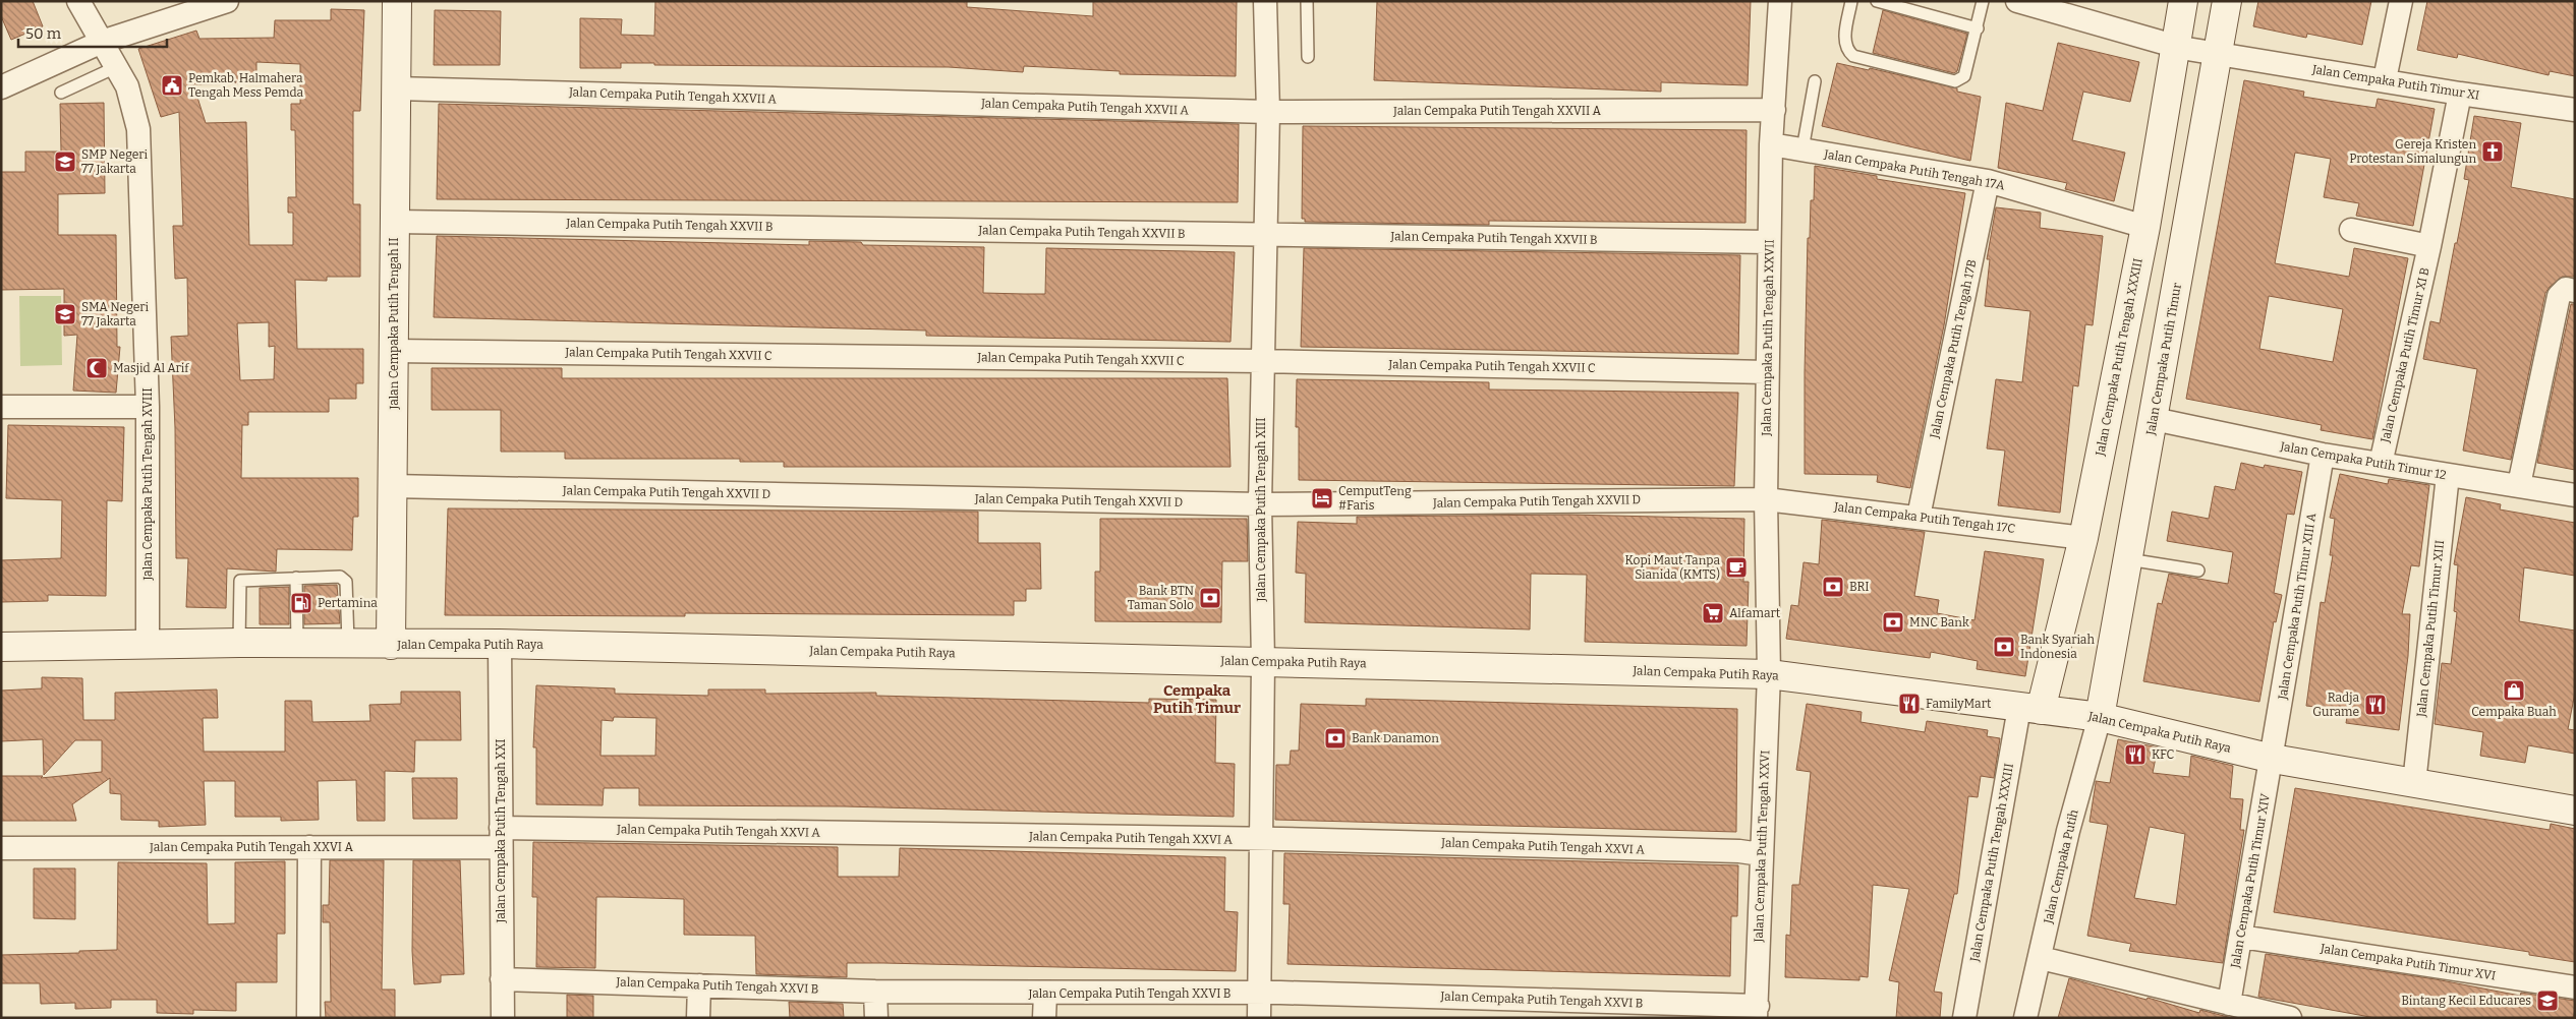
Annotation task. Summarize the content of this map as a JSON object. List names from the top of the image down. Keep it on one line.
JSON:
{"streets":{"street":["Jalan Cempaka Putih Timur XI","Jalan Cempaka Putih Tengah XXVII A","Jalan Cempaka Putih Tengah 17A","Jalan Cempaka Putih Tengah XXVII B","Jalan Cempaka Putih Tengah II","Jalan Cempaka Putih Tengah XXVII","Jalan Cempaka Putih Tengah 17B","Jalan Cempaka Putih Tengah XXVII C","Jalan Cempaka Putih Timur XI B","Jalan Cempaka Putih Tengah XXXIII","Jalan Cempaka Putih Timur","Jalan Cempaka Putih Timur 12","Jalan Cempaka Putih Tengah XVIII","Jalan Cempaka Putih Tengah XXVII D","Jalan Cempaka Putih Tengah XIII","Jalan Cempaka Putih Tengah 17C","Jalan Cempaka Putih Timur XIII A","Jalan Cempaka Putih Timur XIII","Jalan Cempaka Putih Raya","Jalan Cempaka Putih Tengah XXI","Jalan Cempaka Putih Tengah XXVI A","Jalan Cempaka Putih Tengah XXVI","Jalan Cempaka Putih","Jalan Cempaka Putih Timur XIV","Jalan Cempaka Putih Timur XVI","Jalan Cempaka Putih Tengah XXVI B"]},"crossings":[["Jalan Cempaka Putih Timur XI","Jalan Cempaka Putih Timur XI B"],["Jalan Cempaka Putih Timur XI","Jalan Cempaka Putih Tengah XXXIII"],["Jalan Cempaka Putih Timur XI","Jalan Cempaka Putih Timur"],["Jalan Cempaka Putih Tengah XXVII A","Jalan Cempaka Putih Tengah II"],["Jalan Cempaka Putih Tengah XXVII A","Jalan Cempaka Putih Tengah XXVII"],["Jalan Cempaka Putih Tengah XXVII A","Jalan Cempaka Putih Tengah XIII"],["Jalan Cempaka Putih Tengah 17A","Jalan Cempaka Putih Tengah XXVII"],["Jalan Cempaka Putih Tengah 17A","Jalan Cempaka Putih Tengah 17B"],["Jalan Cempaka Putih Tengah 17A","Jalan Cempaka Putih Tengah XXXIII"],["Jalan Cempaka Putih Tengah XXVII B","Jalan Cempaka Putih Tengah II"],["Jalan Cempaka Putih Tengah XXVII B","Jalan Cempaka Putih Tengah XXVII"],["Jalan Cempaka Putih Tengah XXVII B","Jalan Cempaka Putih Tengah XIII"],["Jalan Cempaka Putih Tengah II","Jalan Cempaka Putih Tengah XXVII C"],["Jalan Cempaka Putih Tengah II","Jalan Cempaka Putih Tengah XXVII D"],["Jalan Cempaka Putih Tengah II","Jalan Cempaka Putih Raya"],["Jalan Cempaka Putih Tengah XXVII","Jalan Cempaka Putih Tengah XXVII C"],["Jalan Cempaka Putih Tengah XXVII","Jalan Cempaka Putih Tengah XXVII D"],["Jalan Cempaka Putih Tengah XXVII","Jalan Cempaka Putih Tengah 17C"],["Jalan Cempaka Putih Tengah XXVII","Jalan Cempaka Putih Raya"],["Jalan Cempaka Putih Tengah XXVII","Jalan Cempaka Putih Tengah XXVI"],["Jalan Cempaka Putih Tengah 17B","Jalan Cempaka Putih Tengah 17C"],["Jalan Cempaka Putih Tengah XXVII C","Jalan Cempaka Putih Tengah XIII"],["Jalan Cempaka Putih Timur XI B","Jalan Cempaka Putih Timur 12"],["Jalan Cempaka Putih Tengah XXXIII","Jalan Cempaka Putih Tengah 17C"],["Jalan Cempaka Putih Tengah XXXIII","Jalan Cempaka Putih Raya"],["Jalan Cempaka Putih Timur","Jalan Cempaka Putih Timur 12"],["Jalan Cempaka Putih Timur","Jalan Cempaka Putih Raya"],["Jalan Cempaka Putih Timur","Jalan Cempaka Putih"],["Jalan Cempaka Putih Timur 12","Jalan Cempaka Putih Timur XIII A"],["Jalan Cempaka Putih Timur 12","Jalan Cempaka Putih Timur XIII"],["Jalan Cempaka Putih Tengah XVIII","Jalan Cempaka Putih Raya"],["Jalan Cempaka Putih Tengah XXVII D","Jalan Cempaka Putih Tengah XIII"],["Jalan Cempaka Putih Tengah XXVII D","Jalan Cempaka Putih Tengah 17C"],["Jalan Cempaka Putih Tengah XIII","Jalan Cempaka Putih Raya"],["Jalan Cempaka Putih Tengah XIII","Jalan Cempaka Putih Tengah XXVI A"],["Jalan Cempaka Putih Tengah XIII","Jalan Cempaka Putih Tengah XXVI B"],["Jalan Cempaka Putih Timur XIII A","Jalan Cempaka Putih Raya"],["Jalan Cempaka Putih Timur XIII A","Jalan Cempaka Putih Timur XIV"],["Jalan Cempaka Putih Timur XIII","Jalan Cempaka Putih Raya"],["Jalan Cempaka Putih Raya","Jalan Cempaka Putih Tengah XXI"],["Jalan Cempaka Putih Raya","Jalan Cempaka Putih Tengah XXVI"],["Jalan Cempaka Putih Raya","Jalan Cempaka Putih"],["Jalan Cempaka Putih Raya","Jalan Cempaka Putih Timur XIV"],["Jalan Cempaka Putih Tengah XXI","Jalan Cempaka Putih Tengah XXVI A"],["Jalan Cempaka Putih Tengah XXI","Jalan Cempaka Putih Tengah XXVI B"],["Jalan Cempaka Putih Tengah XXVI A","Jalan Cempaka Putih Tengah XXVI"],["Jalan Cempaka Putih Tengah XXVI","Jalan Cempaka Putih Tengah XXVI B"],["Jalan Cempaka Putih Timur XIV","Jalan Cempaka Putih Timur XVI"]],"districts":["Cempaka Putih Timur"],"places":{"public building":["Pemkab. Halmahera Tengah Mess Pemda"],"church":["Gereja Kristen Protestan Simalungun"],"school or university":["SMP Negeri 77 Jakarta","SMA Negeri 77 Jakarta","Bintang Kecil Educares"],"mosque":["Masjid Al Arif"],"hotel":["CemputTeng #Faris"],"cafe":["Kopi Maut Tanpa Sianida (KMTS)"],"bank":["BRI","Bank BTN Taman Solo","MNC Bank","Bank Syariah Indonesia","Bank Danamon"],"fuel station":["Pertamina"],"supermarket":["Alfamart"],"shop":["Cempaka Buah"],"restaurant":["FamilyMart","Radja Gurame","KFC"]},"scale_bar":"50 m"}
